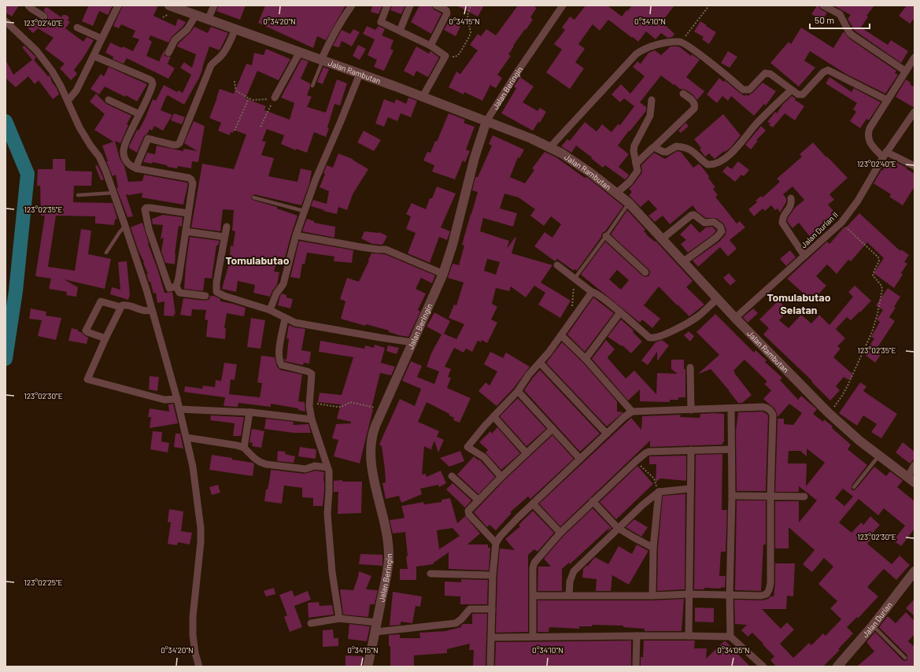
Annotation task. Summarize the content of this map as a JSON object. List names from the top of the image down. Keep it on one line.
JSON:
{"streets":{"street":["Jalan Rambutan","Jalan Beringin","Jalan Durian II","Jalan Durian"]},"crossings":[["Jalan Rambutan","Jalan Beringin"],["Jalan Rambutan","Jalan Durian II"]],"districts":["Tomulabutao","Tomulabutao Selatan"],"scale_bar":"50 m","coordinates":["0°34'20\"N","0°34'15\"N","0°34'10\"N","123°02'40\"E","123°02'35\"E","123°02'30\"E","123°02'25\"E","0°34'05\"N"]}
